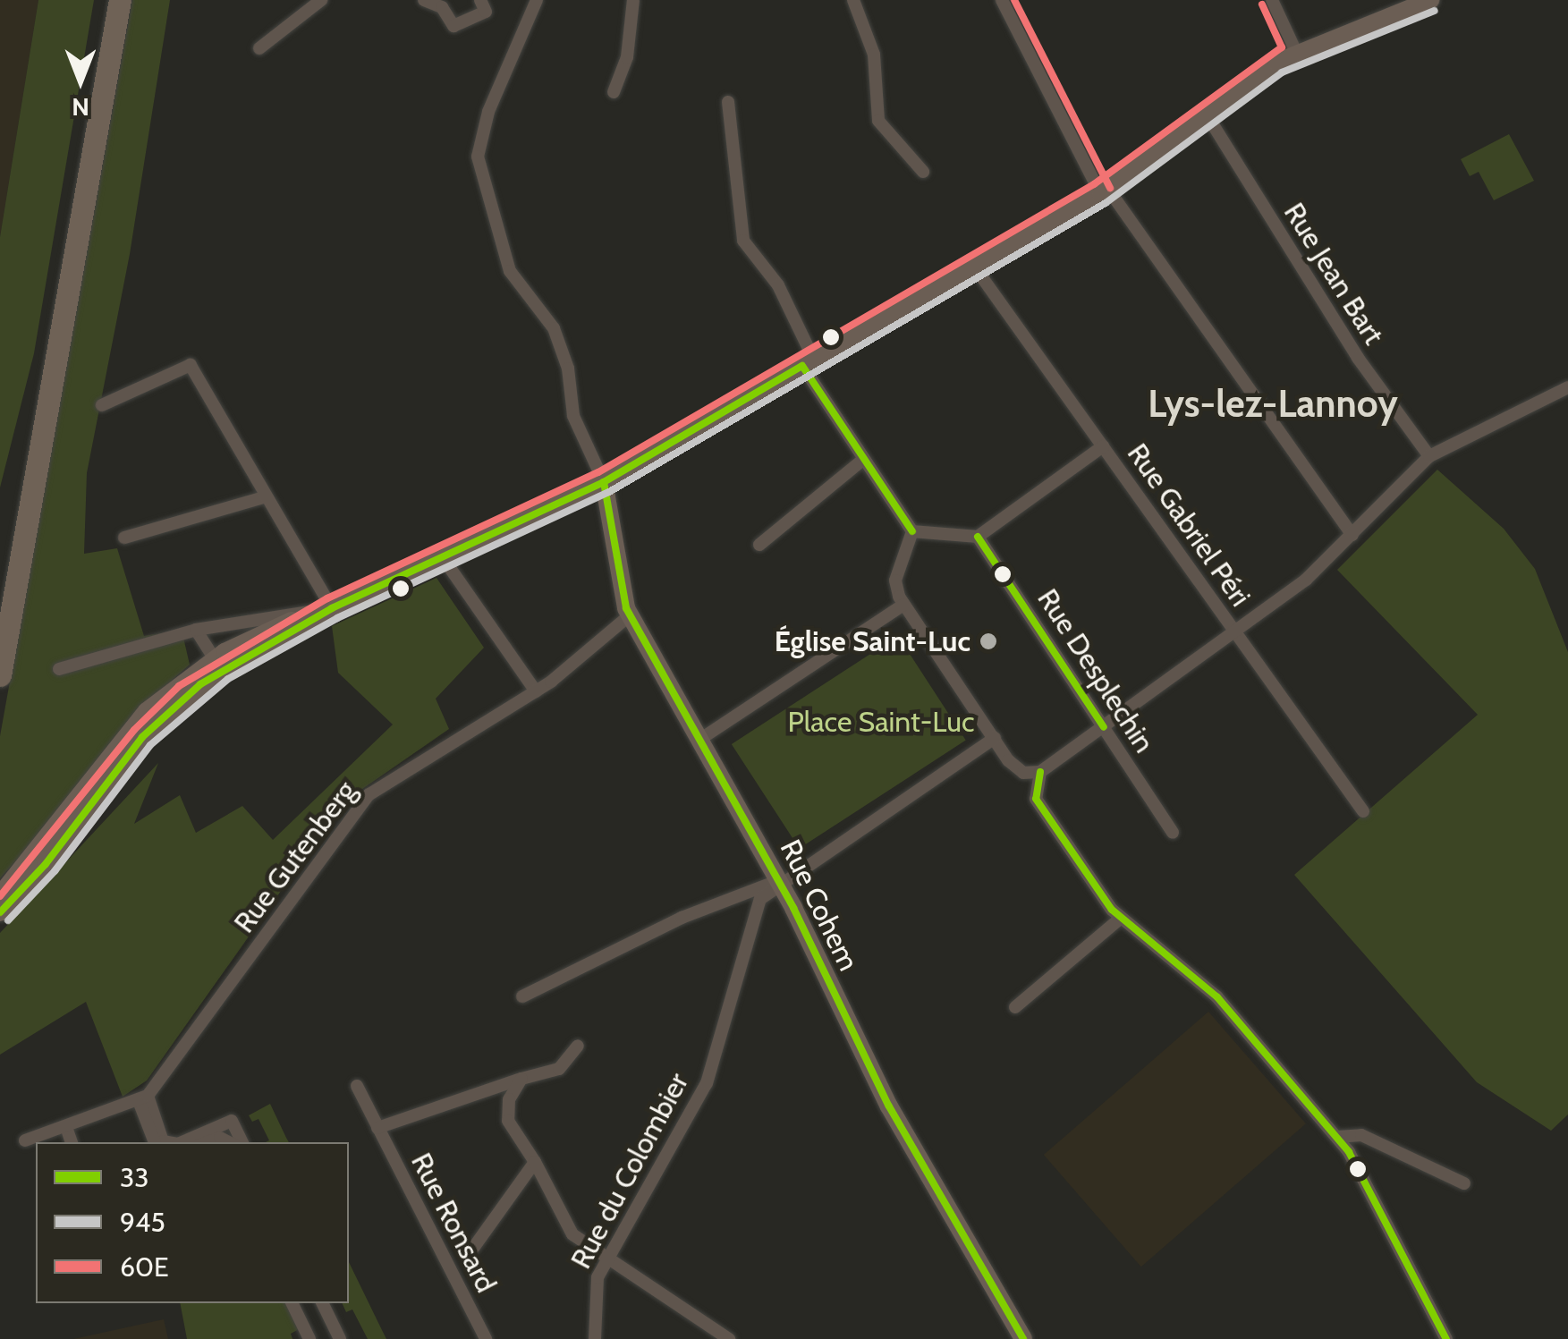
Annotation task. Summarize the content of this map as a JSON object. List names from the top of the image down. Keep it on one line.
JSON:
{"streets":{"street":["Rue Jean Bart","Rue Gabriel Péri","Rue Desplechin","Rue Gutenberg","Rue Cohem","Rue du Colombier","Rue Ronsard"]},"crossings":[["Rue Gutenberg","Rue Cohem"],["Rue Cohem","Rue du Colombier"]],"districts":["Lys-lez-Lannoy"],"parks":["Place Saint-Luc"],"places":["Église Saint-Luc"],"lines":["transit line 60E","transit line 945","transit line 33"],"legend":["33","945","60E"],"north":"bottom"}
